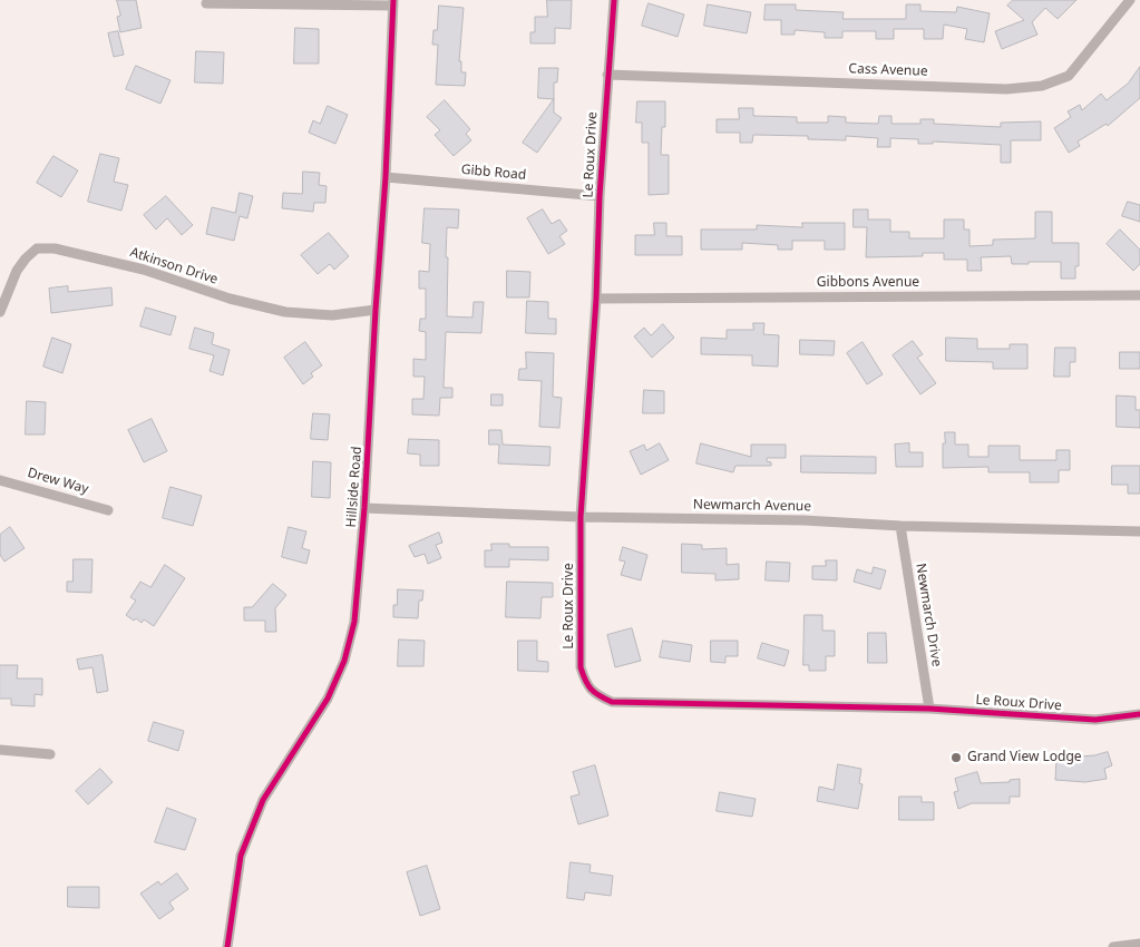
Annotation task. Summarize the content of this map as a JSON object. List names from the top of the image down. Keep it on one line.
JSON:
{"streets":{"street":["Cass Avenue","Le Roux Drive","Gibb Road","Atkinson Drive","Gibbons Avenue","Drew Way","Hillside Road","Newmarch Avenue","Newmarch Drive"]},"crossings":[["Cass Avenue","Le Roux Drive"],["Le Roux Drive","Gibb Road"],["Le Roux Drive","Gibbons Avenue"],["Le Roux Drive","Newmarch Avenue"],["Le Roux Drive","Newmarch Drive"],["Gibb Road","Hillside Road"],["Atkinson Drive","Hillside Road"],["Hillside Road","Newmarch Avenue"],["Newmarch Avenue","Newmarch Drive"]],"places":["Grand View Lodge"]}
